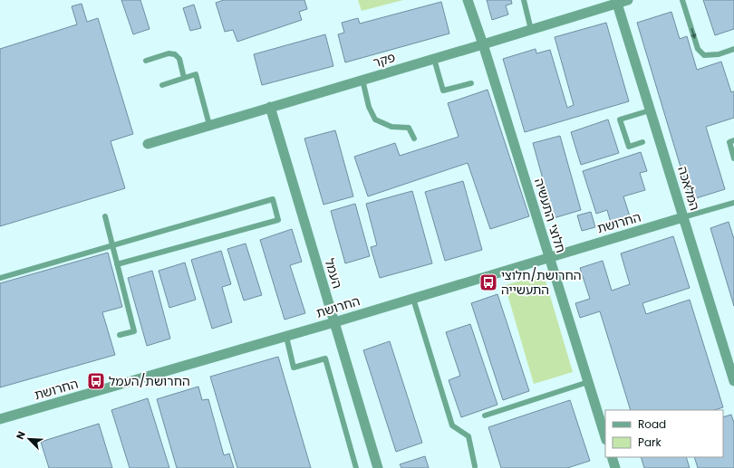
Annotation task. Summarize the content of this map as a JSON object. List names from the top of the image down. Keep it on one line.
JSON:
{"streets":{"street":["פקר","המלאכה","חלוצי התעשיה","החרושת","העמל"]},"crossings":[["פקר","המלאכה"],["פקר","חלוצי התעשיה"],["פקר","העמל"],["המלאכה","החרושת"],["חלוצי התעשיה","החרושת"],["החרושת","העמל"]],"places":{"bus stop":["החרושת/חלוצי התעשייה","החרושת/העמל"]},"legend":["Road","Park"],"north":"top left"}
